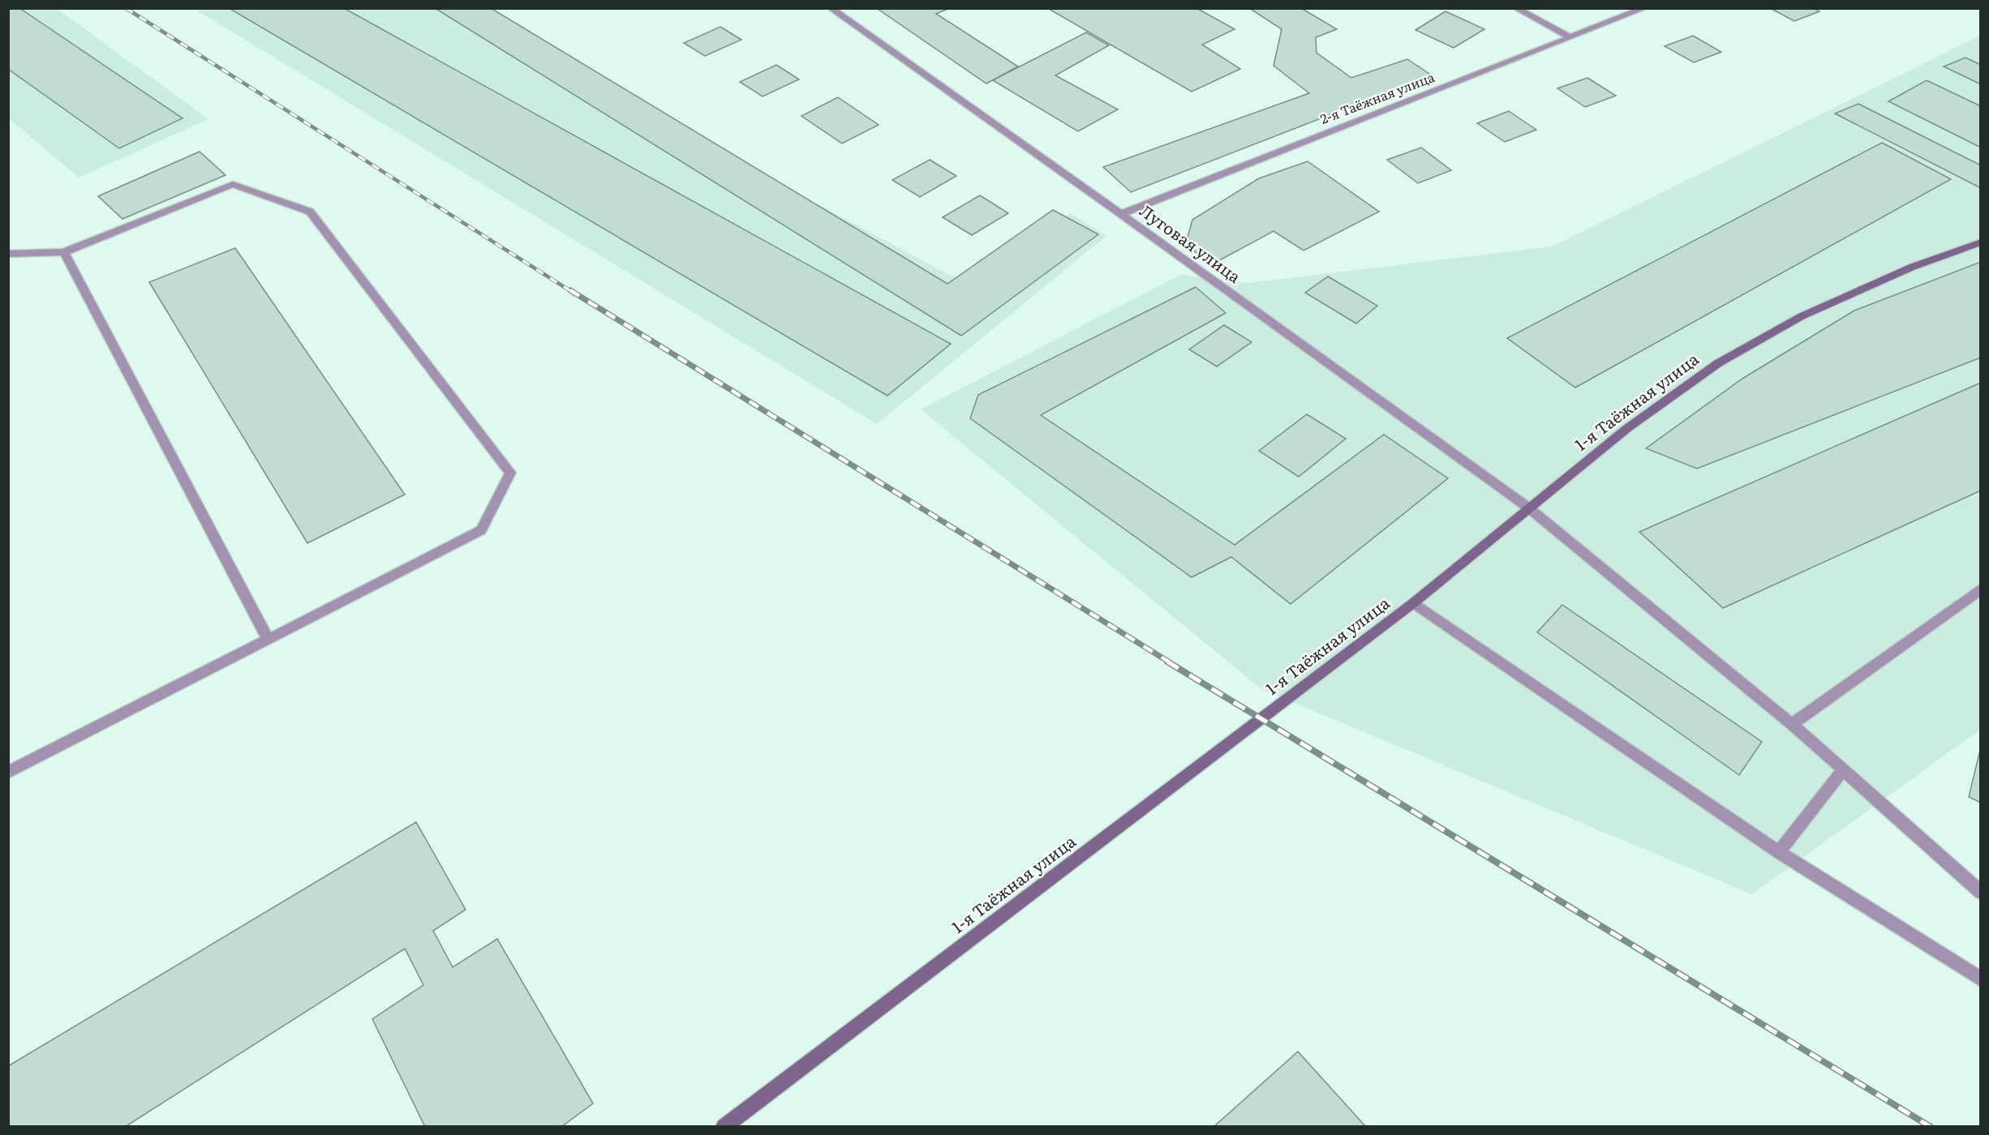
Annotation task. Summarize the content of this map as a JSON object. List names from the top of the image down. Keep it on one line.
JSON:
{"streets":{"street":["2-я Таёжная улица","Луговая улица","1-я Таёжная улица"]},"crossings":[["2-я Таёжная улица","Луговая улица"],["Луговая улица","1-я Таёжная улица"]]}
